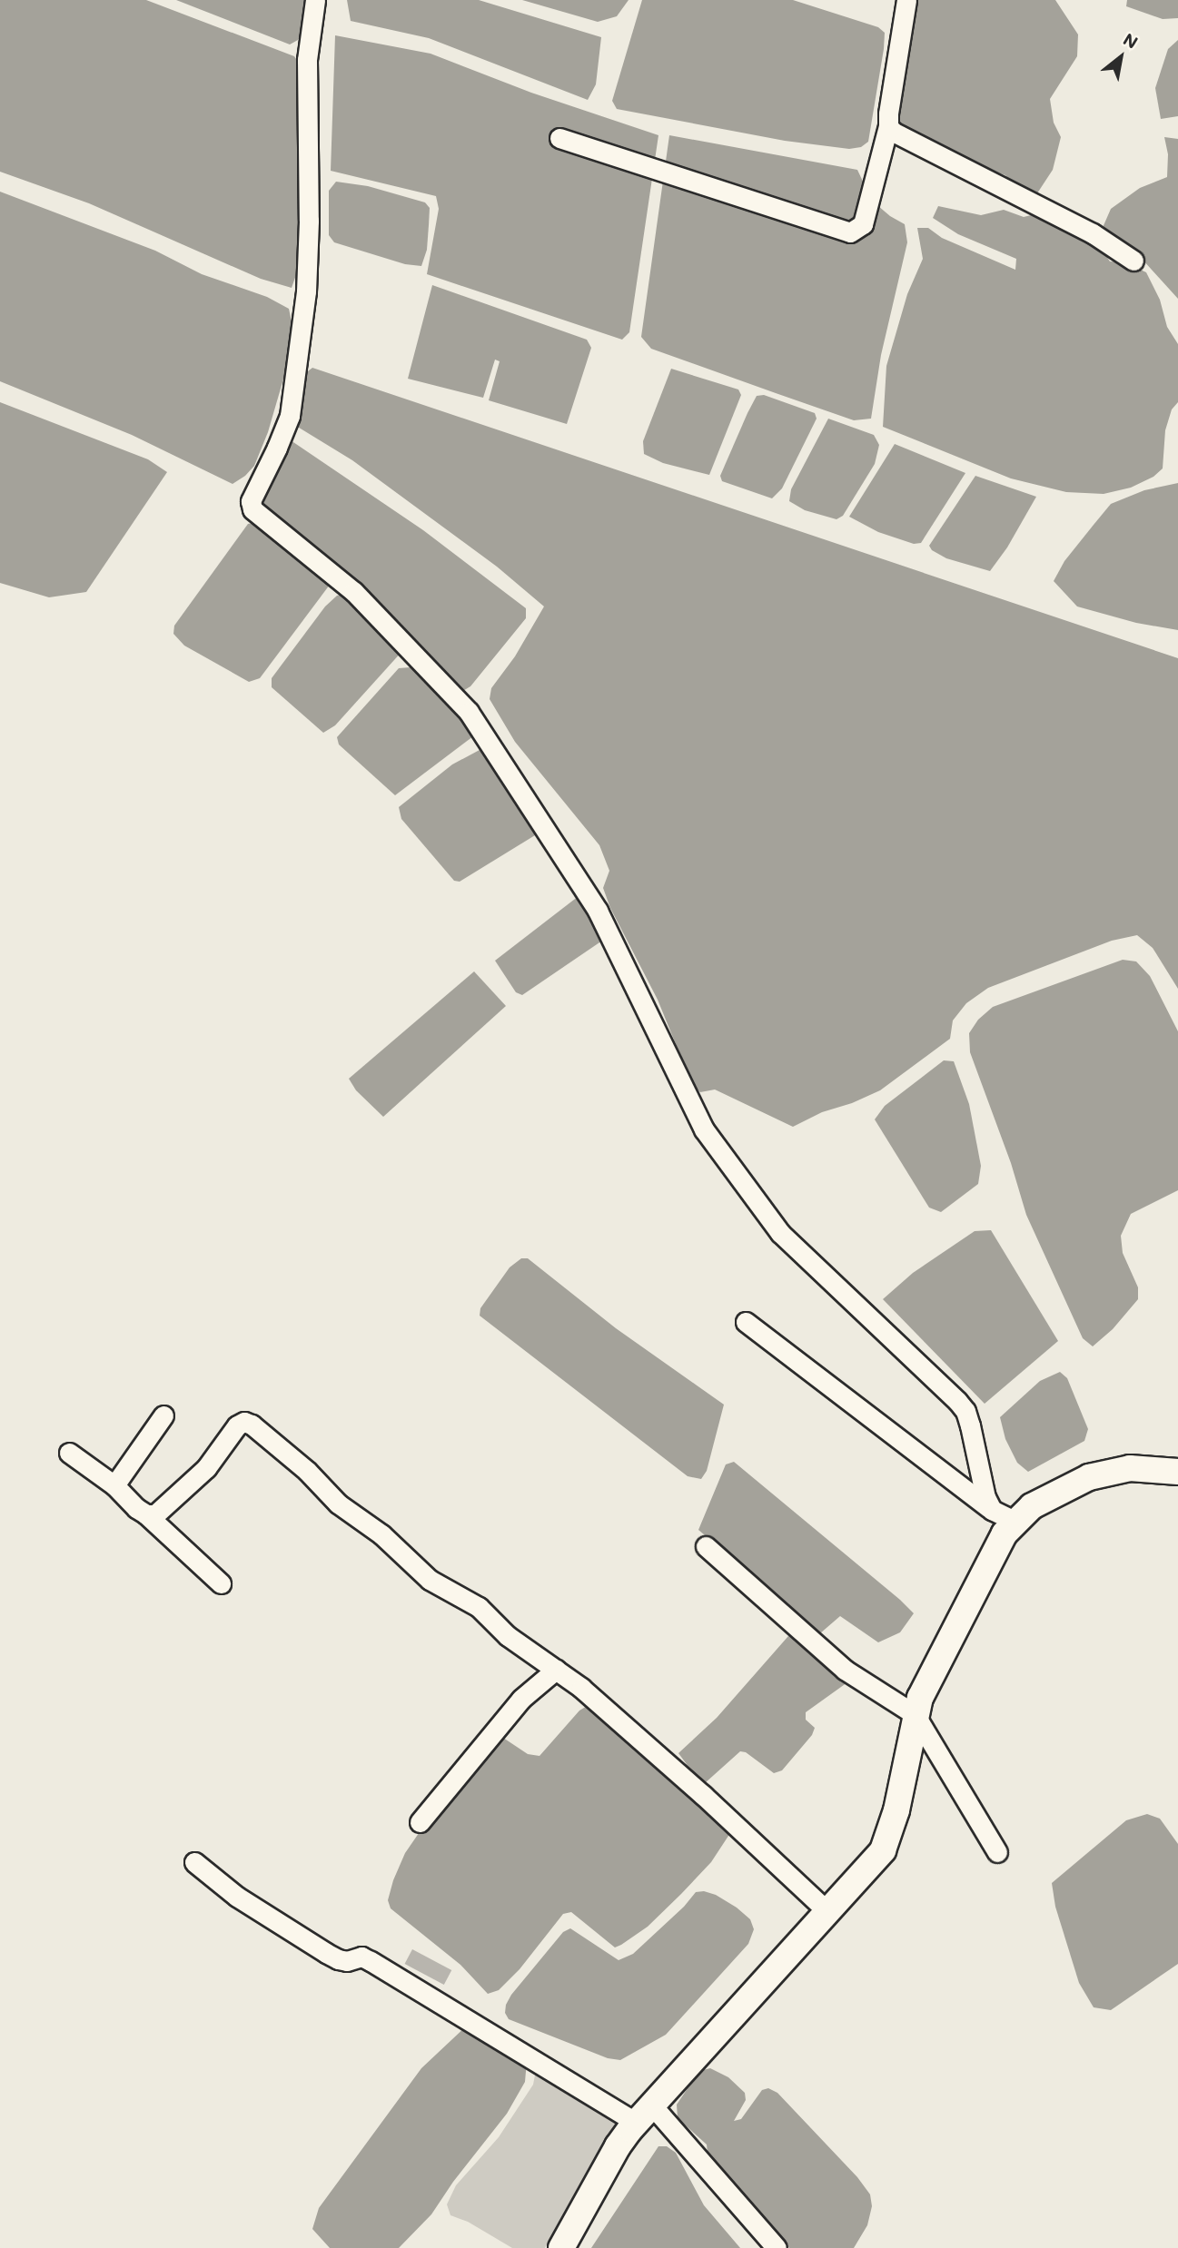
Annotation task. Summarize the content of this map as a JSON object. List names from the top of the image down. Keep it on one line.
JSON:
{"north":"top right"}
